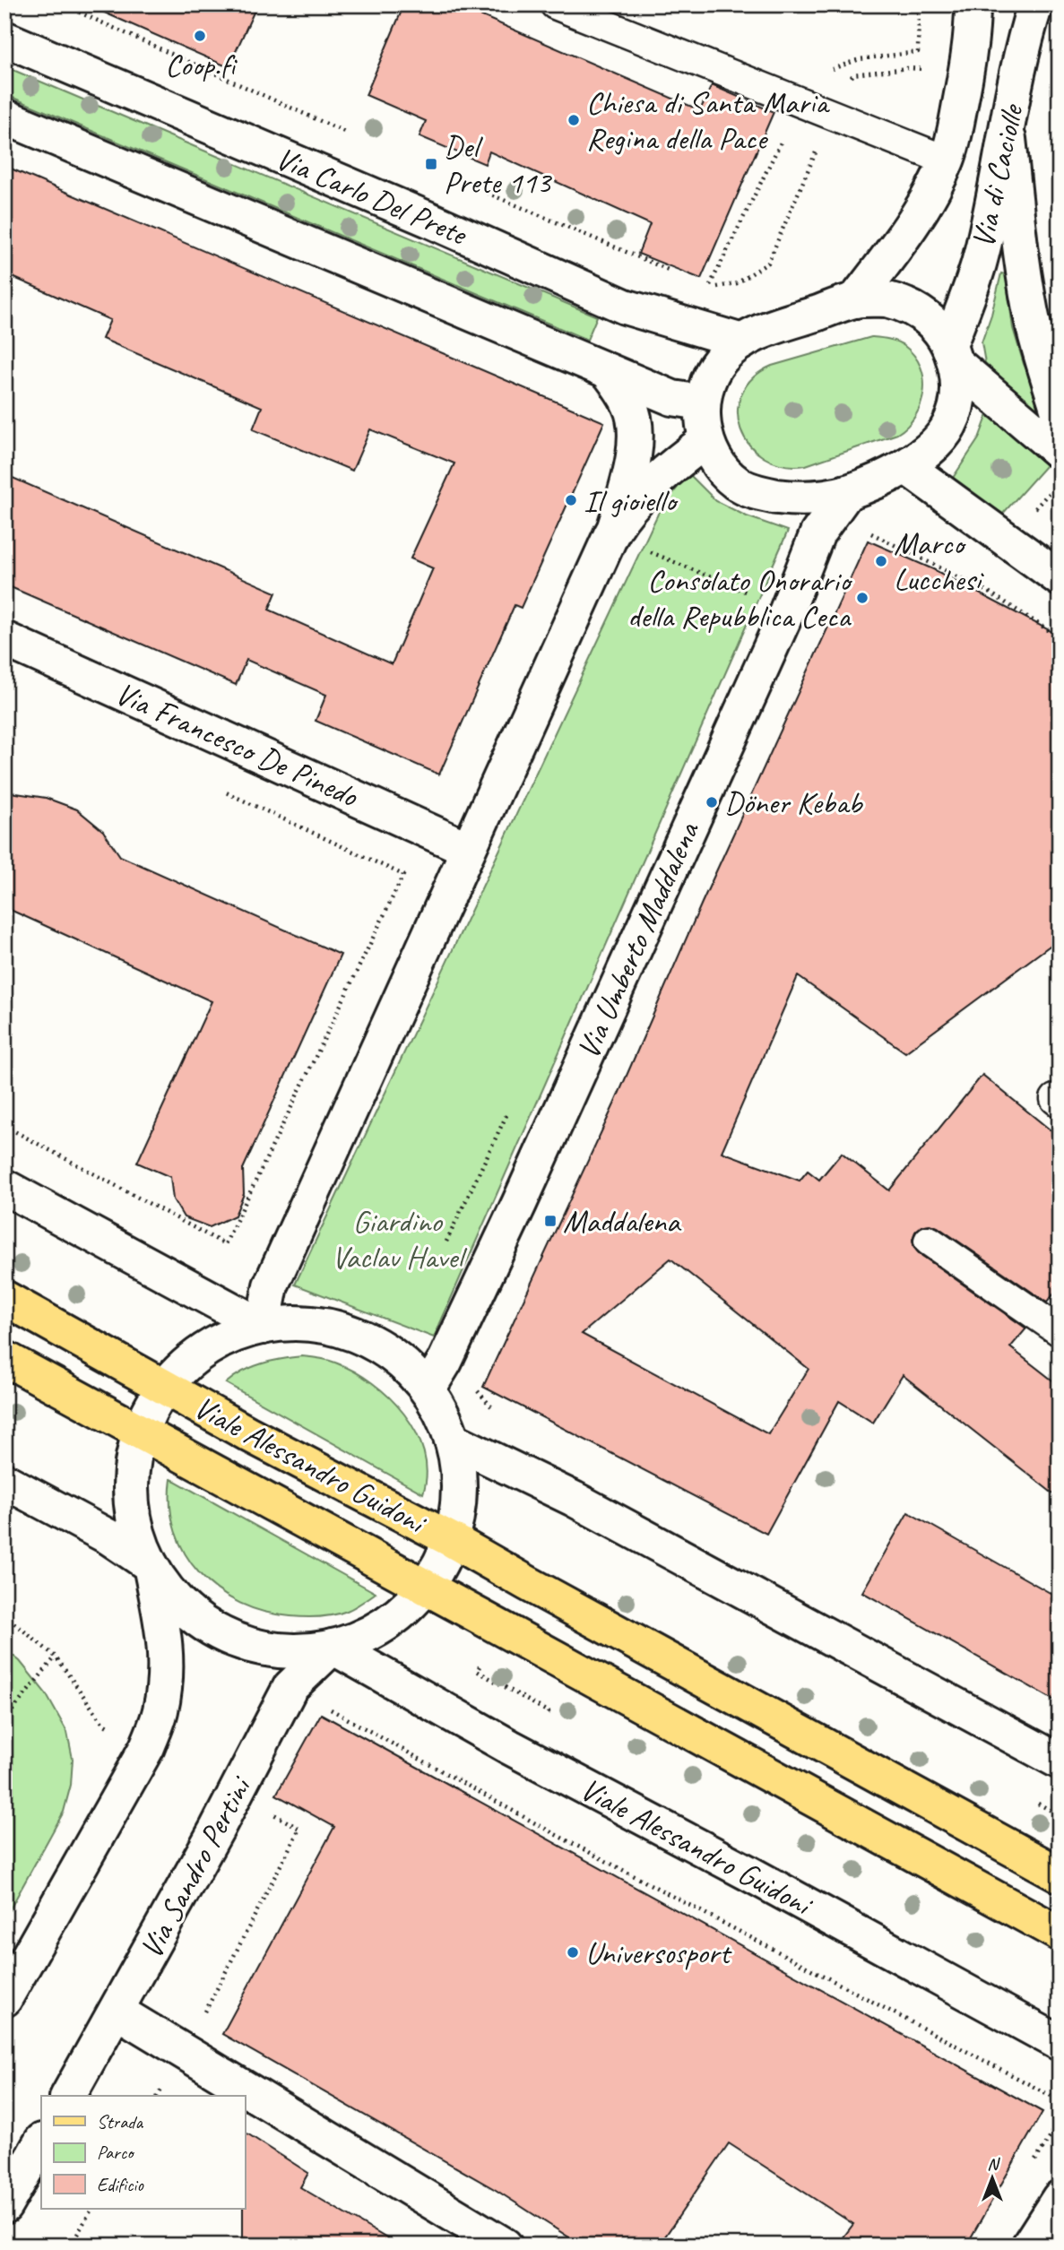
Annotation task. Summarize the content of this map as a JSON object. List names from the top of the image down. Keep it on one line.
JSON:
{"streets":{"main road":["Viale Alessandro Guidoni"],"street":["Via di Caciolle","Via Carlo Del Prete","Via Francesco De Pinedo","Via Umberto Maddalena","Via Sandro Pertini"]},"crossings":[["Via Umberto Maddalena","Viale Alessandro Guidoni"],["Viale Alessandro Guidoni","Via Sandro Pertini"]],"parks":["Giardino Vaclav Havel"],"places":{"other":["Coop.fi","Chiesa di Santa Maria Regina della Pace","Il gioiello","Marco Lucchesi","Consolato Onorario della Repubblica Ceca","Döner Kebab","Universosport"],"transit":["Del Prete 113","Maddalena"]},"legend":["Strada","Parco","Edificio"],"north":"top"}
